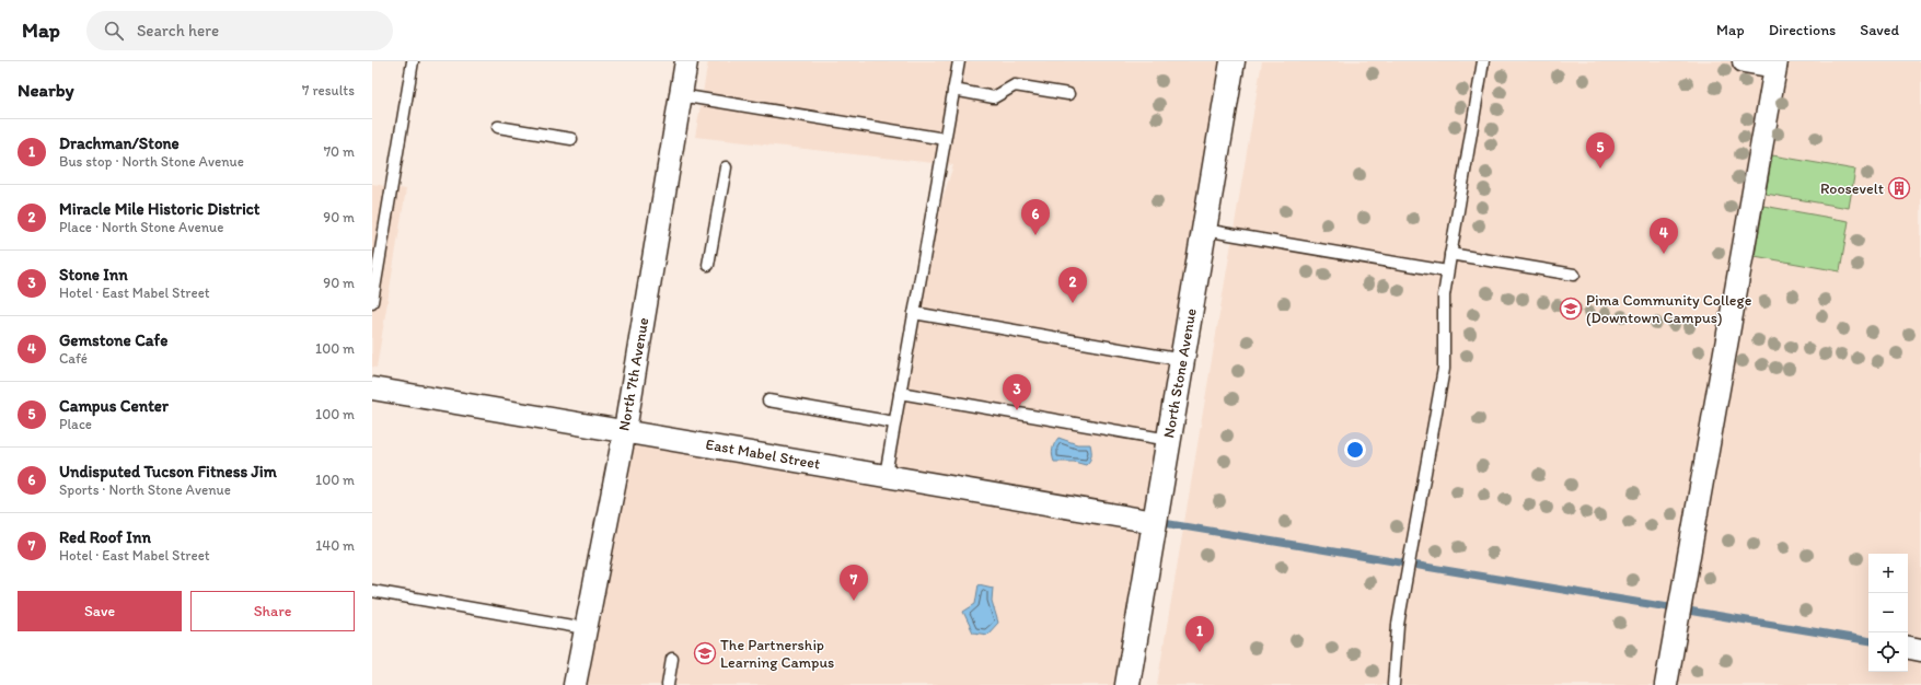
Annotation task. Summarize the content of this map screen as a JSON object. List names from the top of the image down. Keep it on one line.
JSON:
{"streets":{"main road":["North Stone Avenue"],"street":["North 7th Avenue","East Mabel Street"]},"crossings":[["North Stone Avenue","East Mabel Street"],["North 7th Avenue","East Mabel Street"]],"places":{"building":["Roosevelt"],"school or university":["Pima Community College (Downtown Campus)","The Partnership Learning Campus"]},"page":{"header":"Map","search":"Search here","nav":["Map","Directions","Saved"],"heading":["Nearby","7 results"],"list":[{"mark":"1","name":"Drachman/Stone","note":"Bus stop · North Stone Avenue","value":"70 m"},{"mark":"2","name":"Miracle Mile Historic District","note":"Place · North Stone Avenue","value":"90 m"},{"mark":"3","name":"Stone Inn","note":"Hotel · East Mabel Street","value":"90 m"},{"mark":"4","name":"Gemstone Cafe","note":"Café","value":"100 m"},{"mark":"5","name":"Campus Center","note":"Place","value":"100 m"},{"mark":"6","name":"Undisputed Tucson Fitness Jim","note":"Sports · North Stone Avenue","value":"100 m"},{"mark":"7","name":"Red Roof Inn","note":"Hotel · East Mabel Street","value":"140 m"}],"pins":["5","6","4","2","3","7","1"],"map_buttons":["+","−"],"buttons":["Save","Share"]}}
